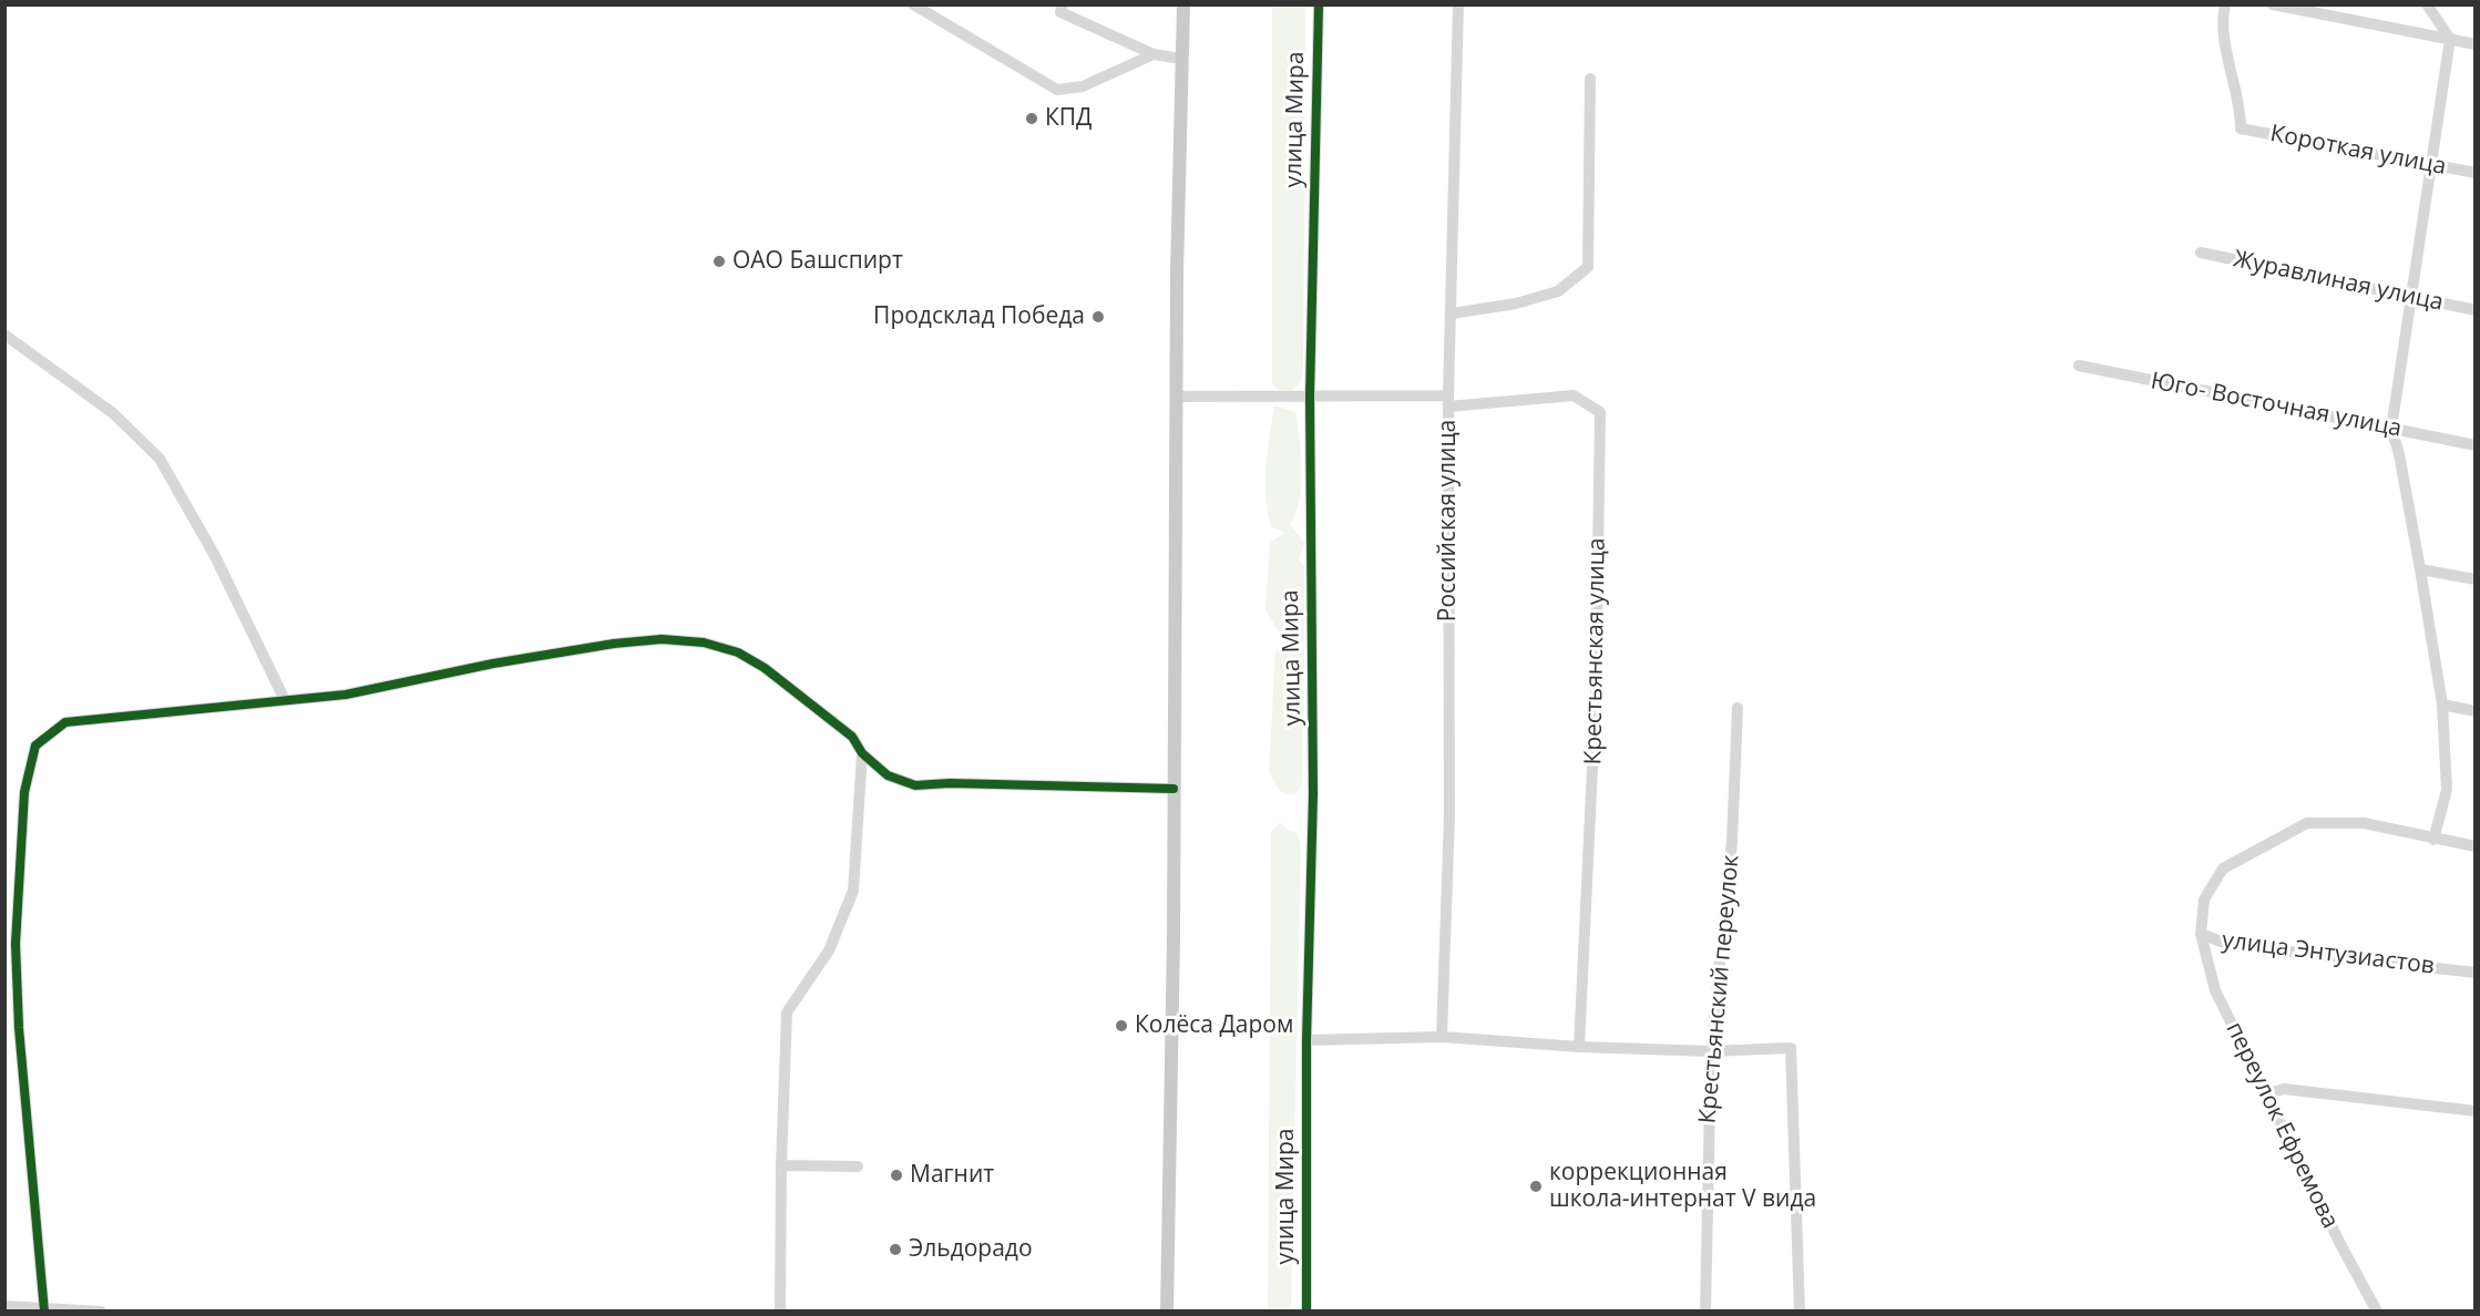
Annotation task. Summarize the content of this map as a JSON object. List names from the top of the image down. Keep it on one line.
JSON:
{"streets":{"street":["улица Мира","Короткая улица","Журавлиная улица","Юго- Восточная улица","Российская улица","Крестьянская улица","улица Энтузиастов","Крестьянский переулок","переулок Ефремова"]},"crossings":[["Российская улица","Крестьянская улица"],["улица Энтузиастов","переулок Ефремова"]],"places":["КПД","ОАО Башспирт","Продсклад Победа","Колёса Даром","Магнит","коррекционная школа-интернат V вида","Эльдорадо"]}
